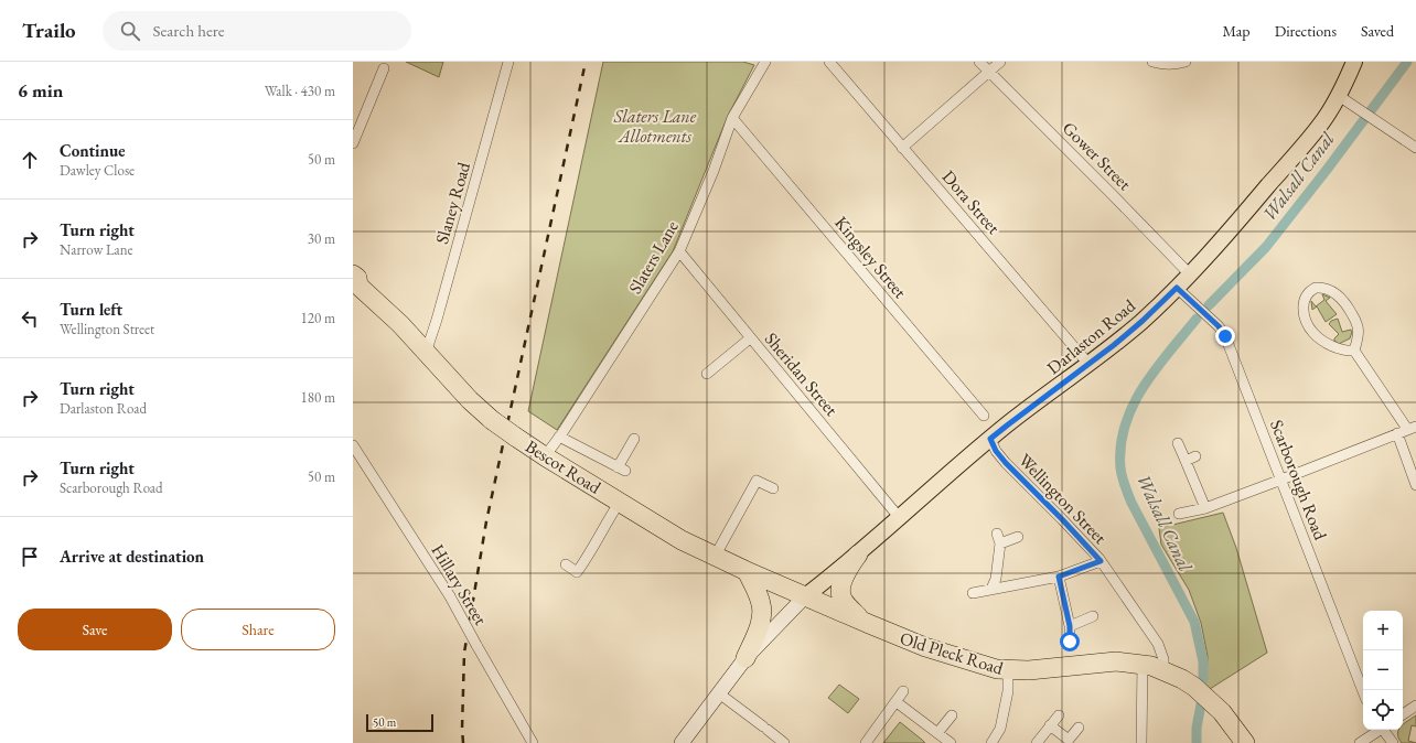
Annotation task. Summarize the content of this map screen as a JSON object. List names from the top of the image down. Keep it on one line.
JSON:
{"streets":{"highway":["Bescot Road","Old Pleck Road"],"main road":["Darlaston Road"],"street":["Gower Street","Dora Street","Slaney Road","Slaters Lane","Kingsley Street","Sheridan Street","Scarborough Road","Wellington Street","Hillary Street"]},"crossings":[["Gower Street","Darlaston Road"],["Dora Street","Darlaston Road"],["Slaney Road","Bescot Road"],["Slaters Lane","Kingsley Street"],["Slaters Lane","Sheridan Street"],["Slaters Lane","Bescot Road"],["Darlaston Road","Sheridan Street"],["Darlaston Road","Bescot Road"],["Darlaston Road","Scarborough Road"],["Darlaston Road","Wellington Street"],["Darlaston Road","Old Pleck Road"],["Bescot Road","Old Pleck Road"],["Wellington Street","Old Pleck Road"]],"water":["Walsall Canal"],"parks":["Slaters Lane Allotments"],"scale_bar":"50 m","page":{"header":"Trailo","search":"Search here","nav":["Map","Directions","Saved"],"heading":["6 min","Walk · 430 m"],"list":[["Continue","Dawley Close","50 m"],["Turn right","Narrow Lane","30 m"],["Turn left","Wellington Street","120 m"],["Turn right","Darlaston Road","180 m"],["Turn right","Scarborough Road","50 m"],"Arrive at destination"],"buttons":["Save","Share"],"map_buttons":["+","−"],"scale":"50 m"}}
